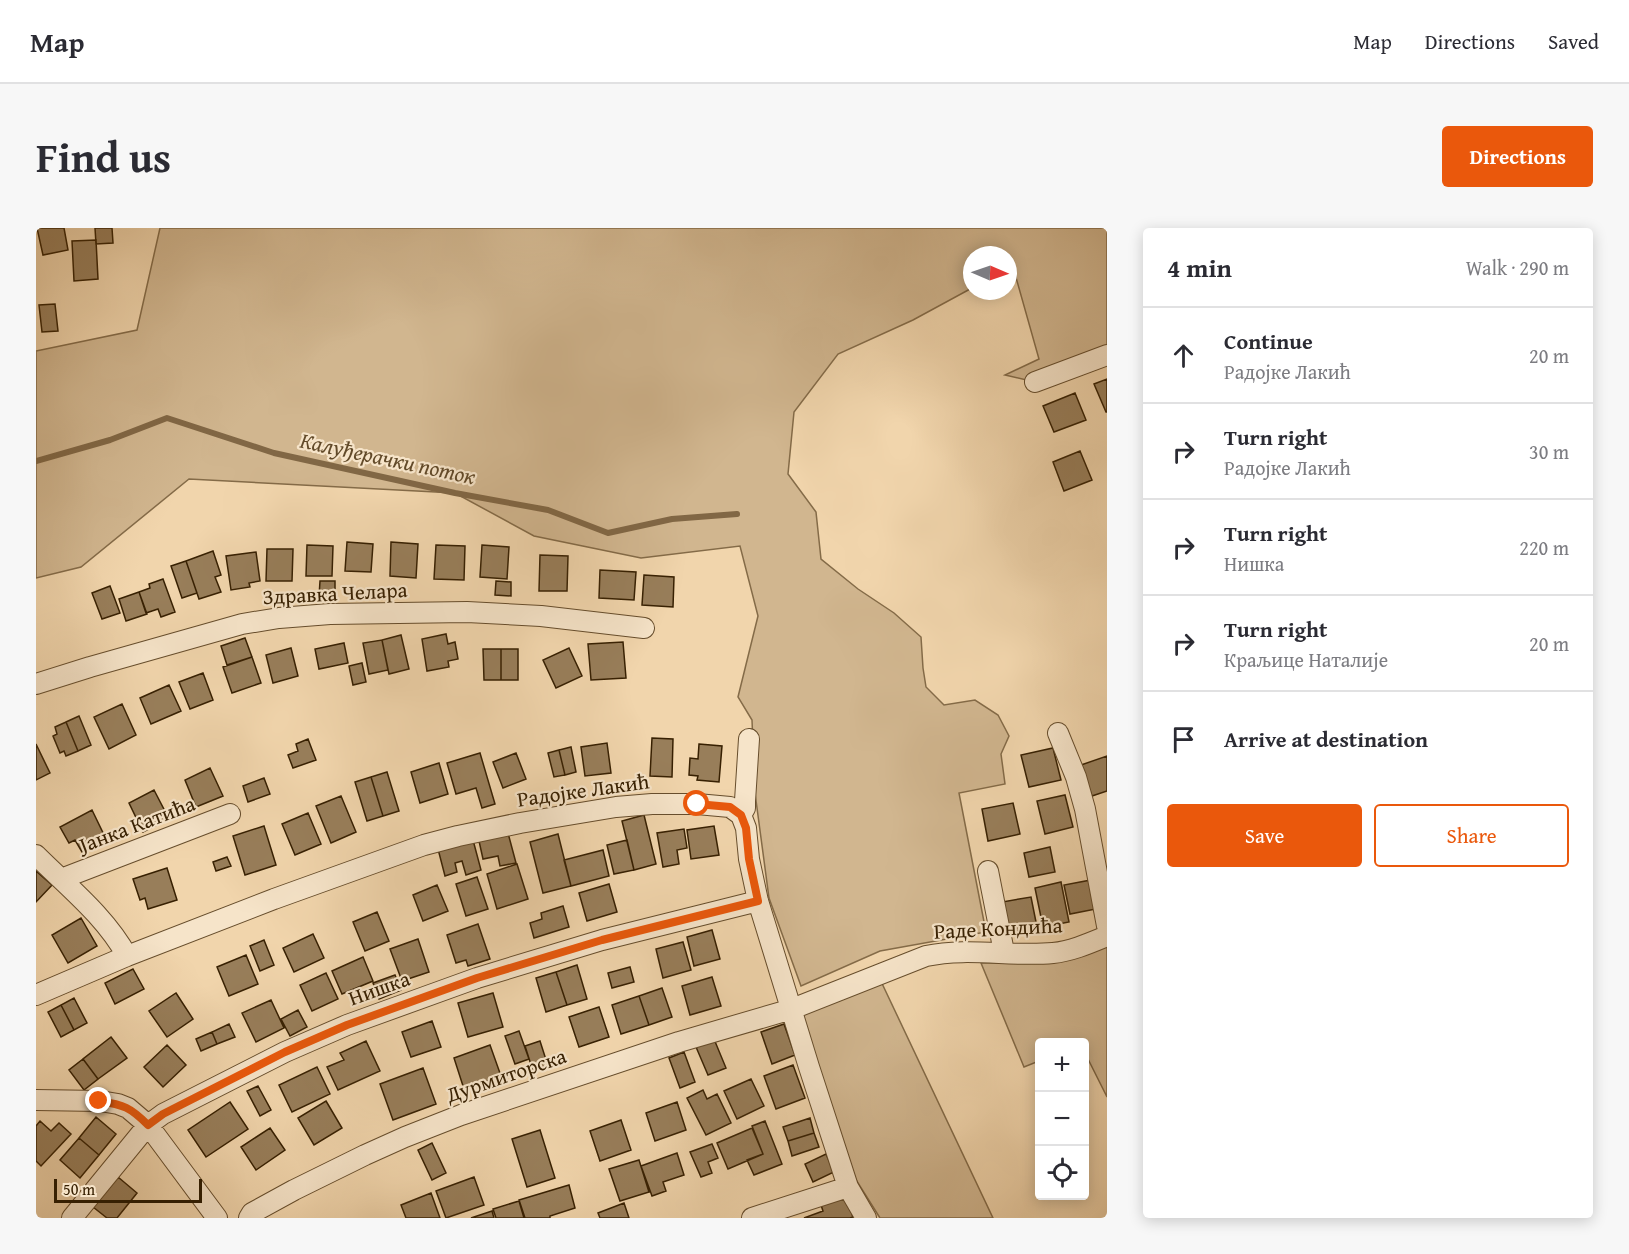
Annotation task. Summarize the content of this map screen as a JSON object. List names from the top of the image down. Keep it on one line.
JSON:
{"streets":{"street":["Здравка Челара","Радојке Лакић","Јанка Катића","Раде Кондића","Нишка","Дурмиторска"]},"crossings":[["Раде Кондића","Дурмиторска"]],"water":["Калуђерачки поток"],"scale_bar":"50 m","north":"right","page":{"header":"Map","nav":["Map","Directions","Saved"],"title":"Find us","buttons":["Directions",["Save","Share"]],"heading":["4 min","Walk · 290 m"],"list":[["Continue","Радојке Лакић","20 m"],["Turn right","Радојке Лакић","30 m"],["Turn right","Нишка","220 m"],["Turn right","Краљице Наталије","20 m"],"Arrive at destination"],"map_buttons":["+","−"],"scale":"50 m"}}
